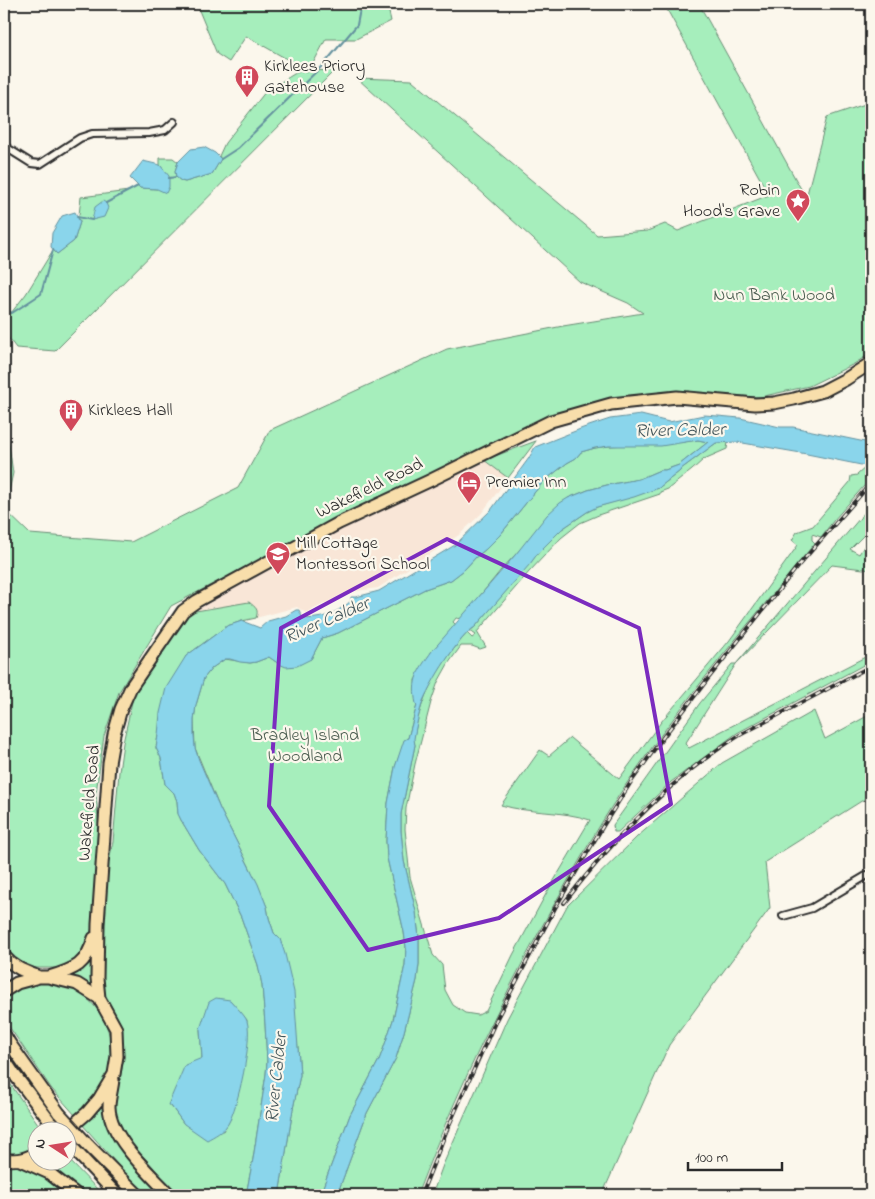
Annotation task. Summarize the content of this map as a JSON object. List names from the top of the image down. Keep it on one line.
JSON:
{"streets":{"highway":["Wakefield Road"]},"water":["River Calder"],"parks":["Nun Bank Wood","Bradley Island Woodland"],"places":{"building":["Kirklees Priory Gatehouse","Kirklees Hall"],"place":["Robin Hood's Grave"],"hotel":["Premier Inn"],"school or university":["Mill Cottage Montessori School"]},"scale_bar":"100 m","north":"left"}
